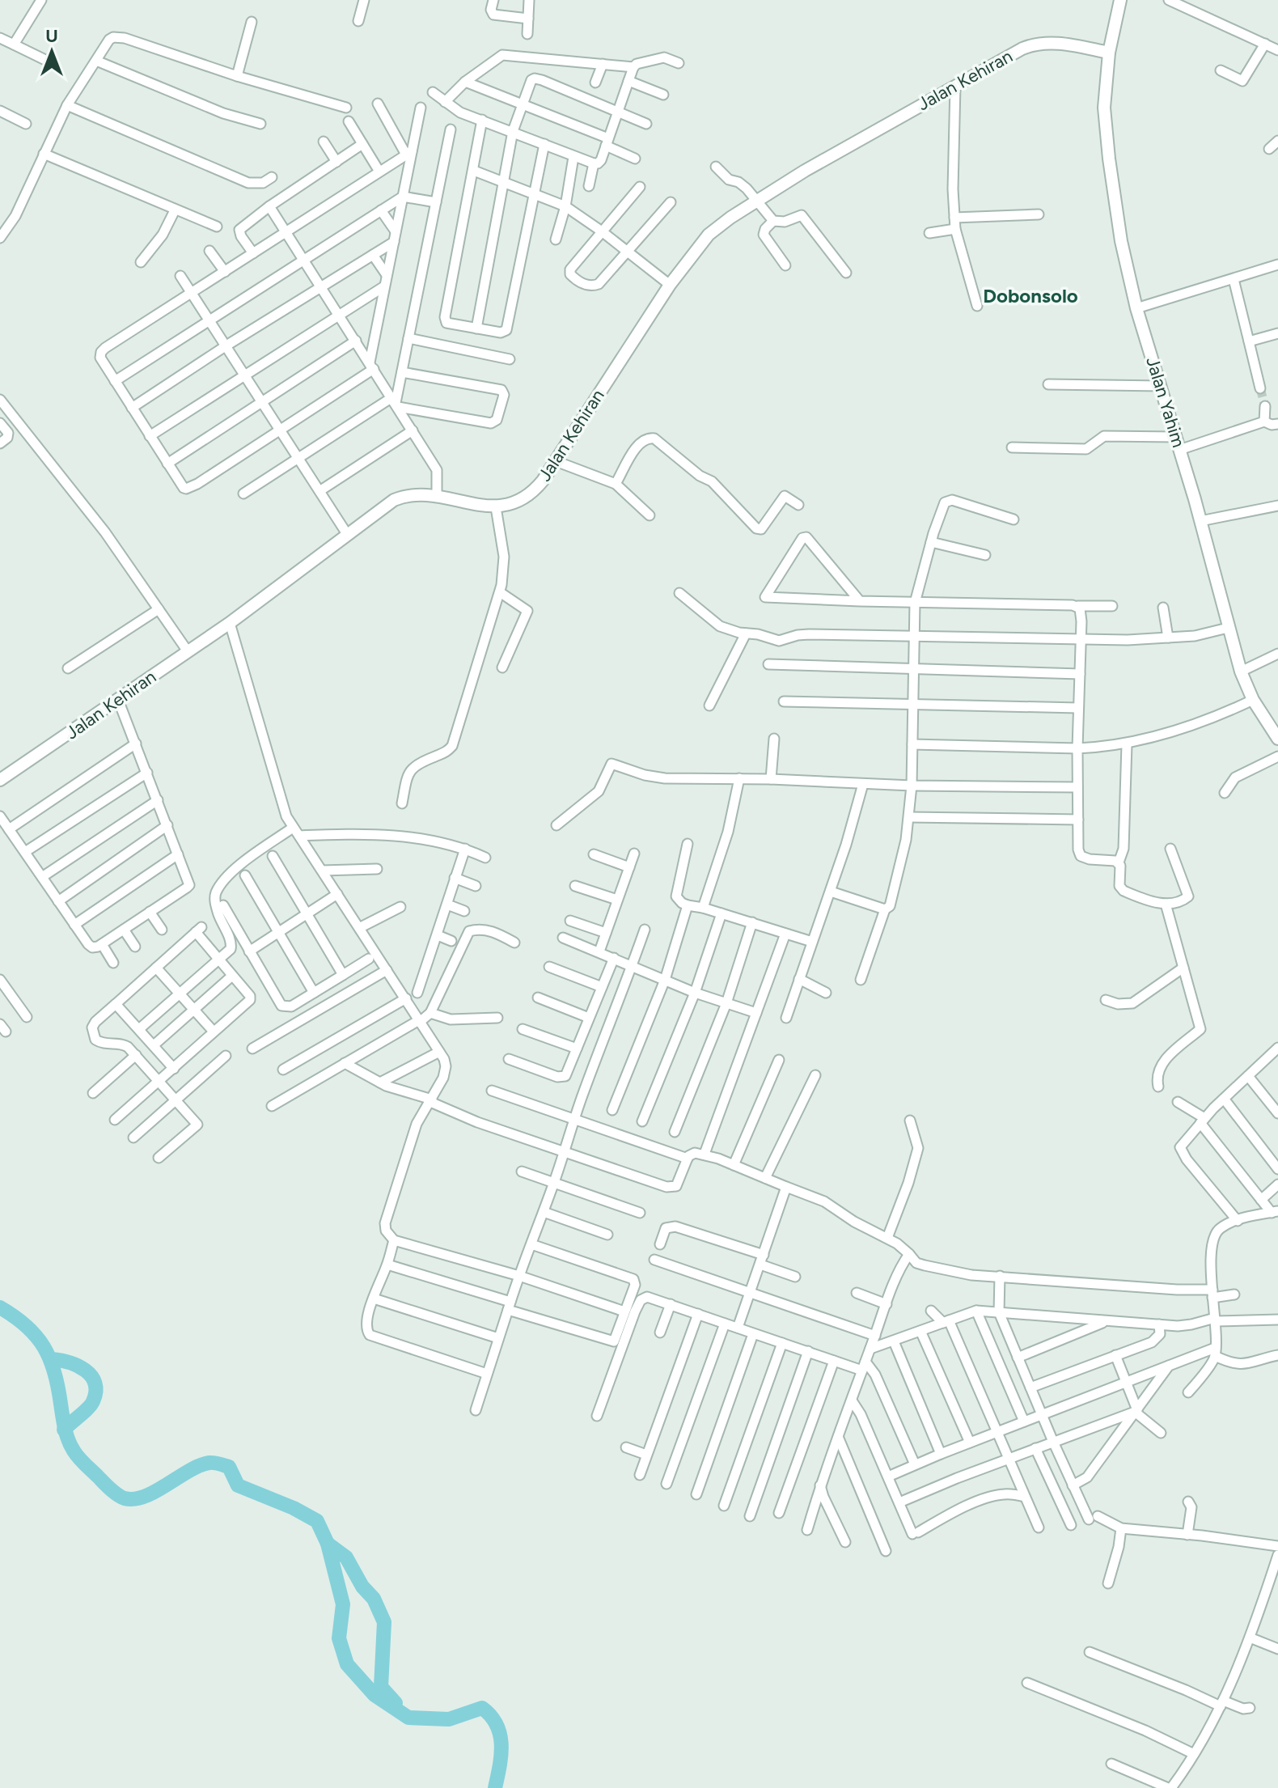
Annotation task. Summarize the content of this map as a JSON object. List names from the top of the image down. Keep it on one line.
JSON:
{"streets":{"street":["Jalan Kehiran","Jalan Yahim"]},"crossings":[["Jalan Kehiran","Jalan Yahim"]],"districts":["Dobonsolo"],"north":"top"}
